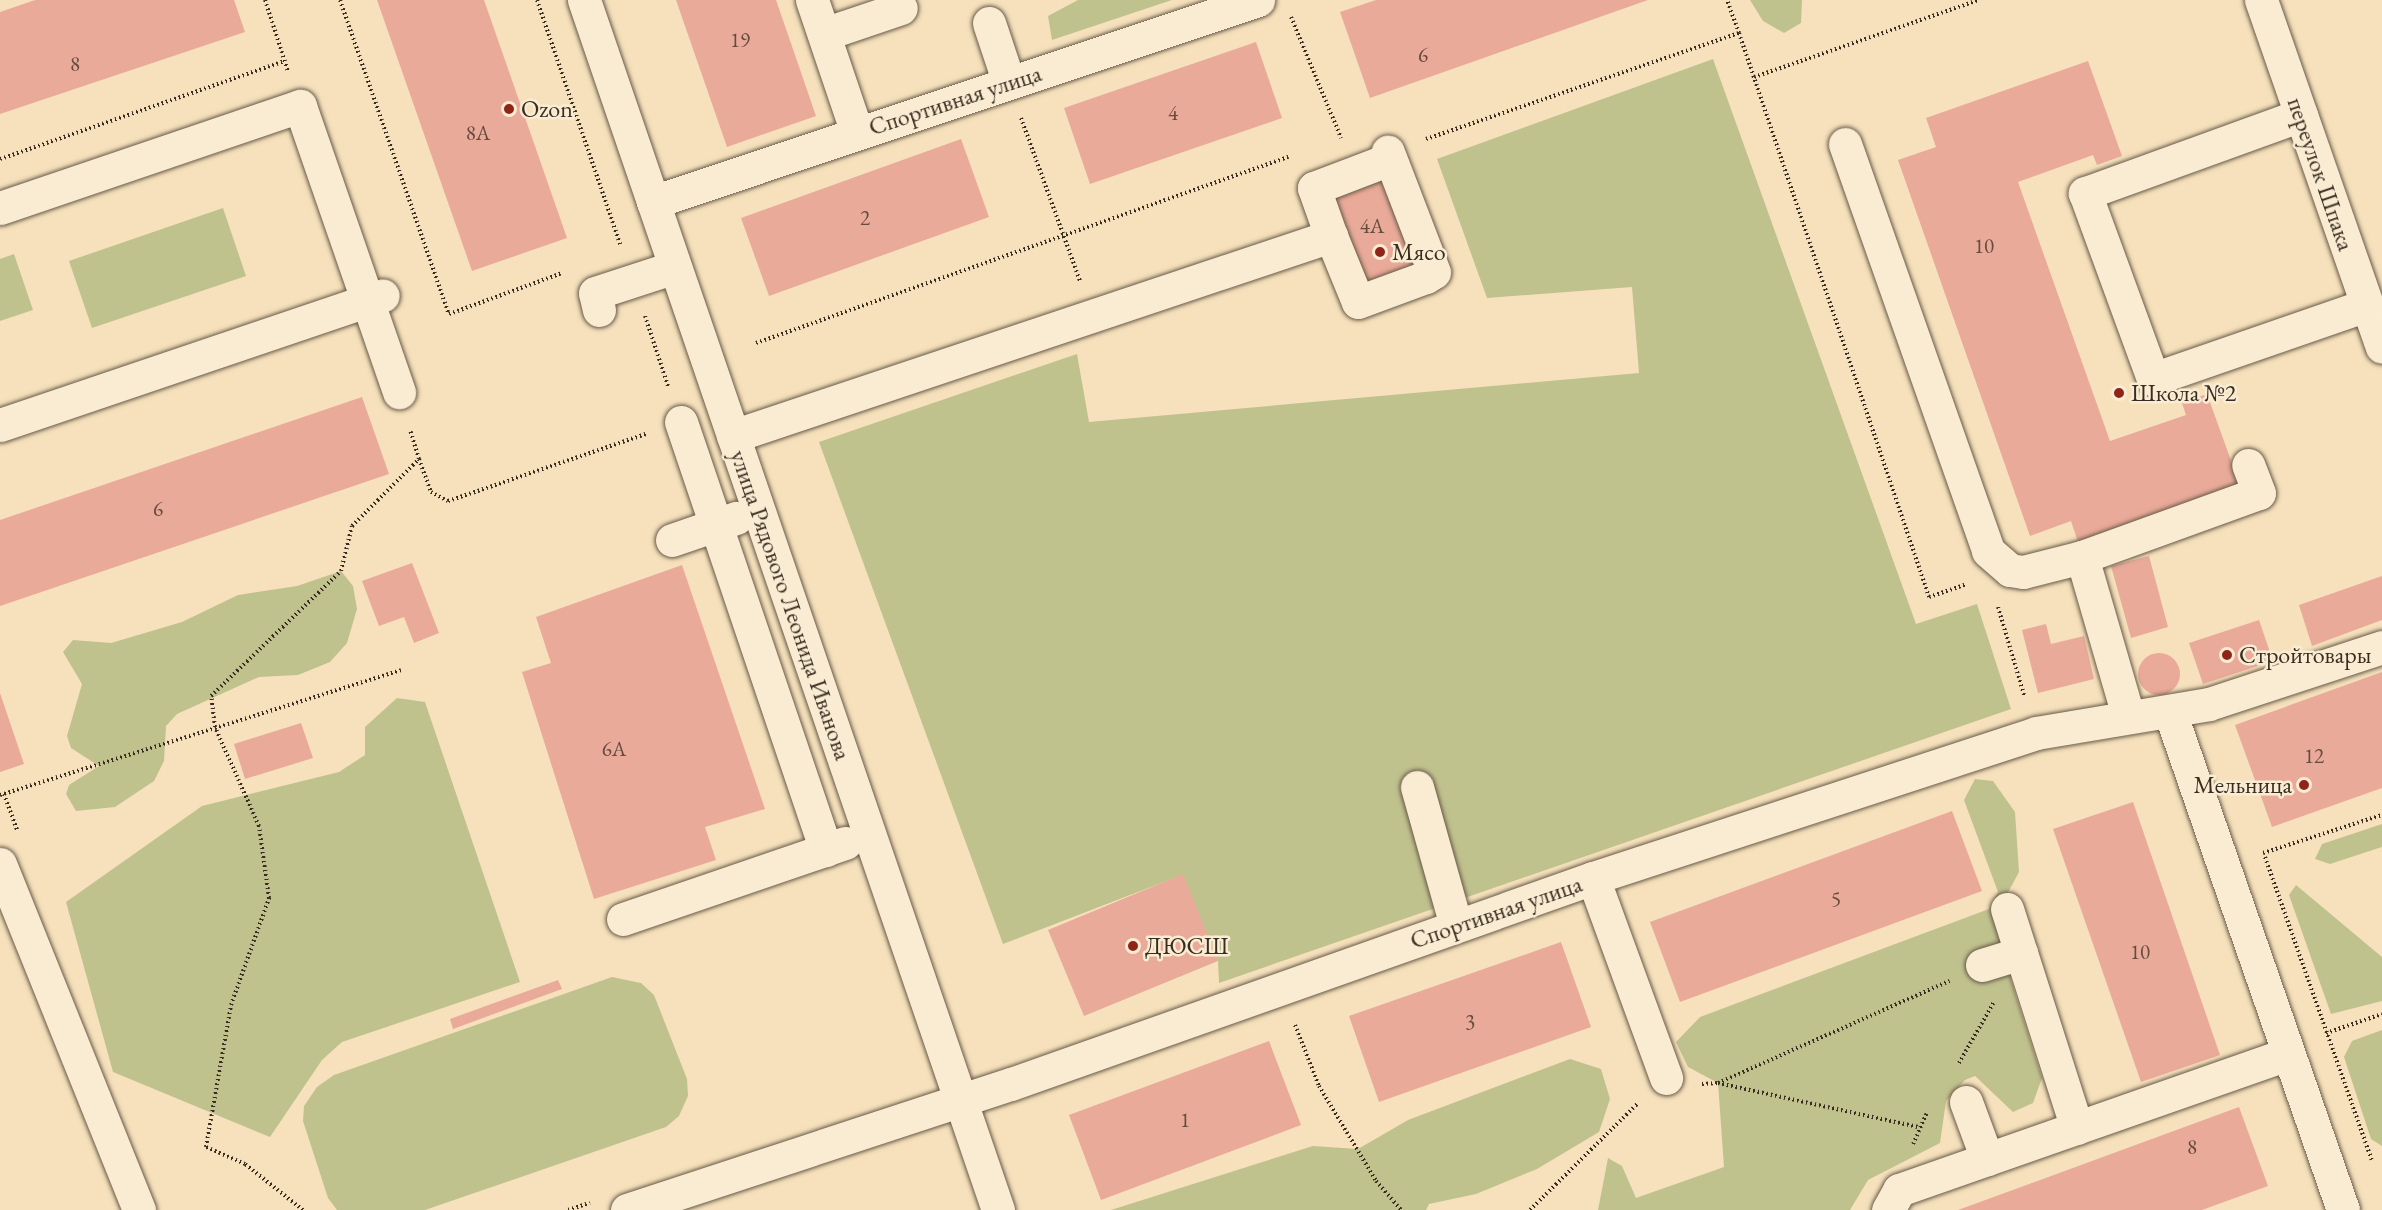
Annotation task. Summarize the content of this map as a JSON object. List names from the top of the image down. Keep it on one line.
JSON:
{"streets":{"street":["Спортивная улица","переулок Шпака","улица Рядового Леонида Иванова"]},"crossings":[["Спортивная улица","улица Рядового Леонида Иванова"]],"places":["Ozon","Мясо","Школа №2","Стройтовары","Мельница","ДЮСШ"],"house_numbers":["19","6","8","4","8А","2","4А","10","6","6А","12","5","10","3","1","8"]}
